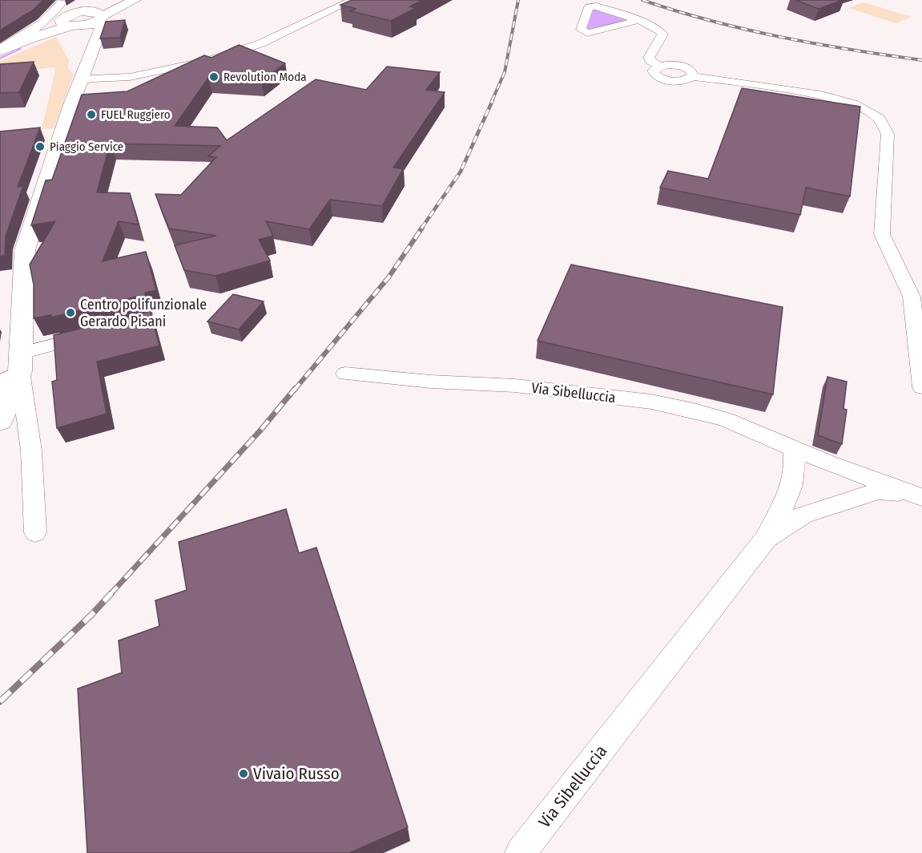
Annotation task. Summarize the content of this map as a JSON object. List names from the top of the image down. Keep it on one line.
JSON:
{"streets":{"street":["Via Sibelluccia"]},"places":["Revolution Moda","FUEL Ruggiero","Piaggio Service","Centro polifunzionale Gerardo Pisani","Vivaio Russo"]}
